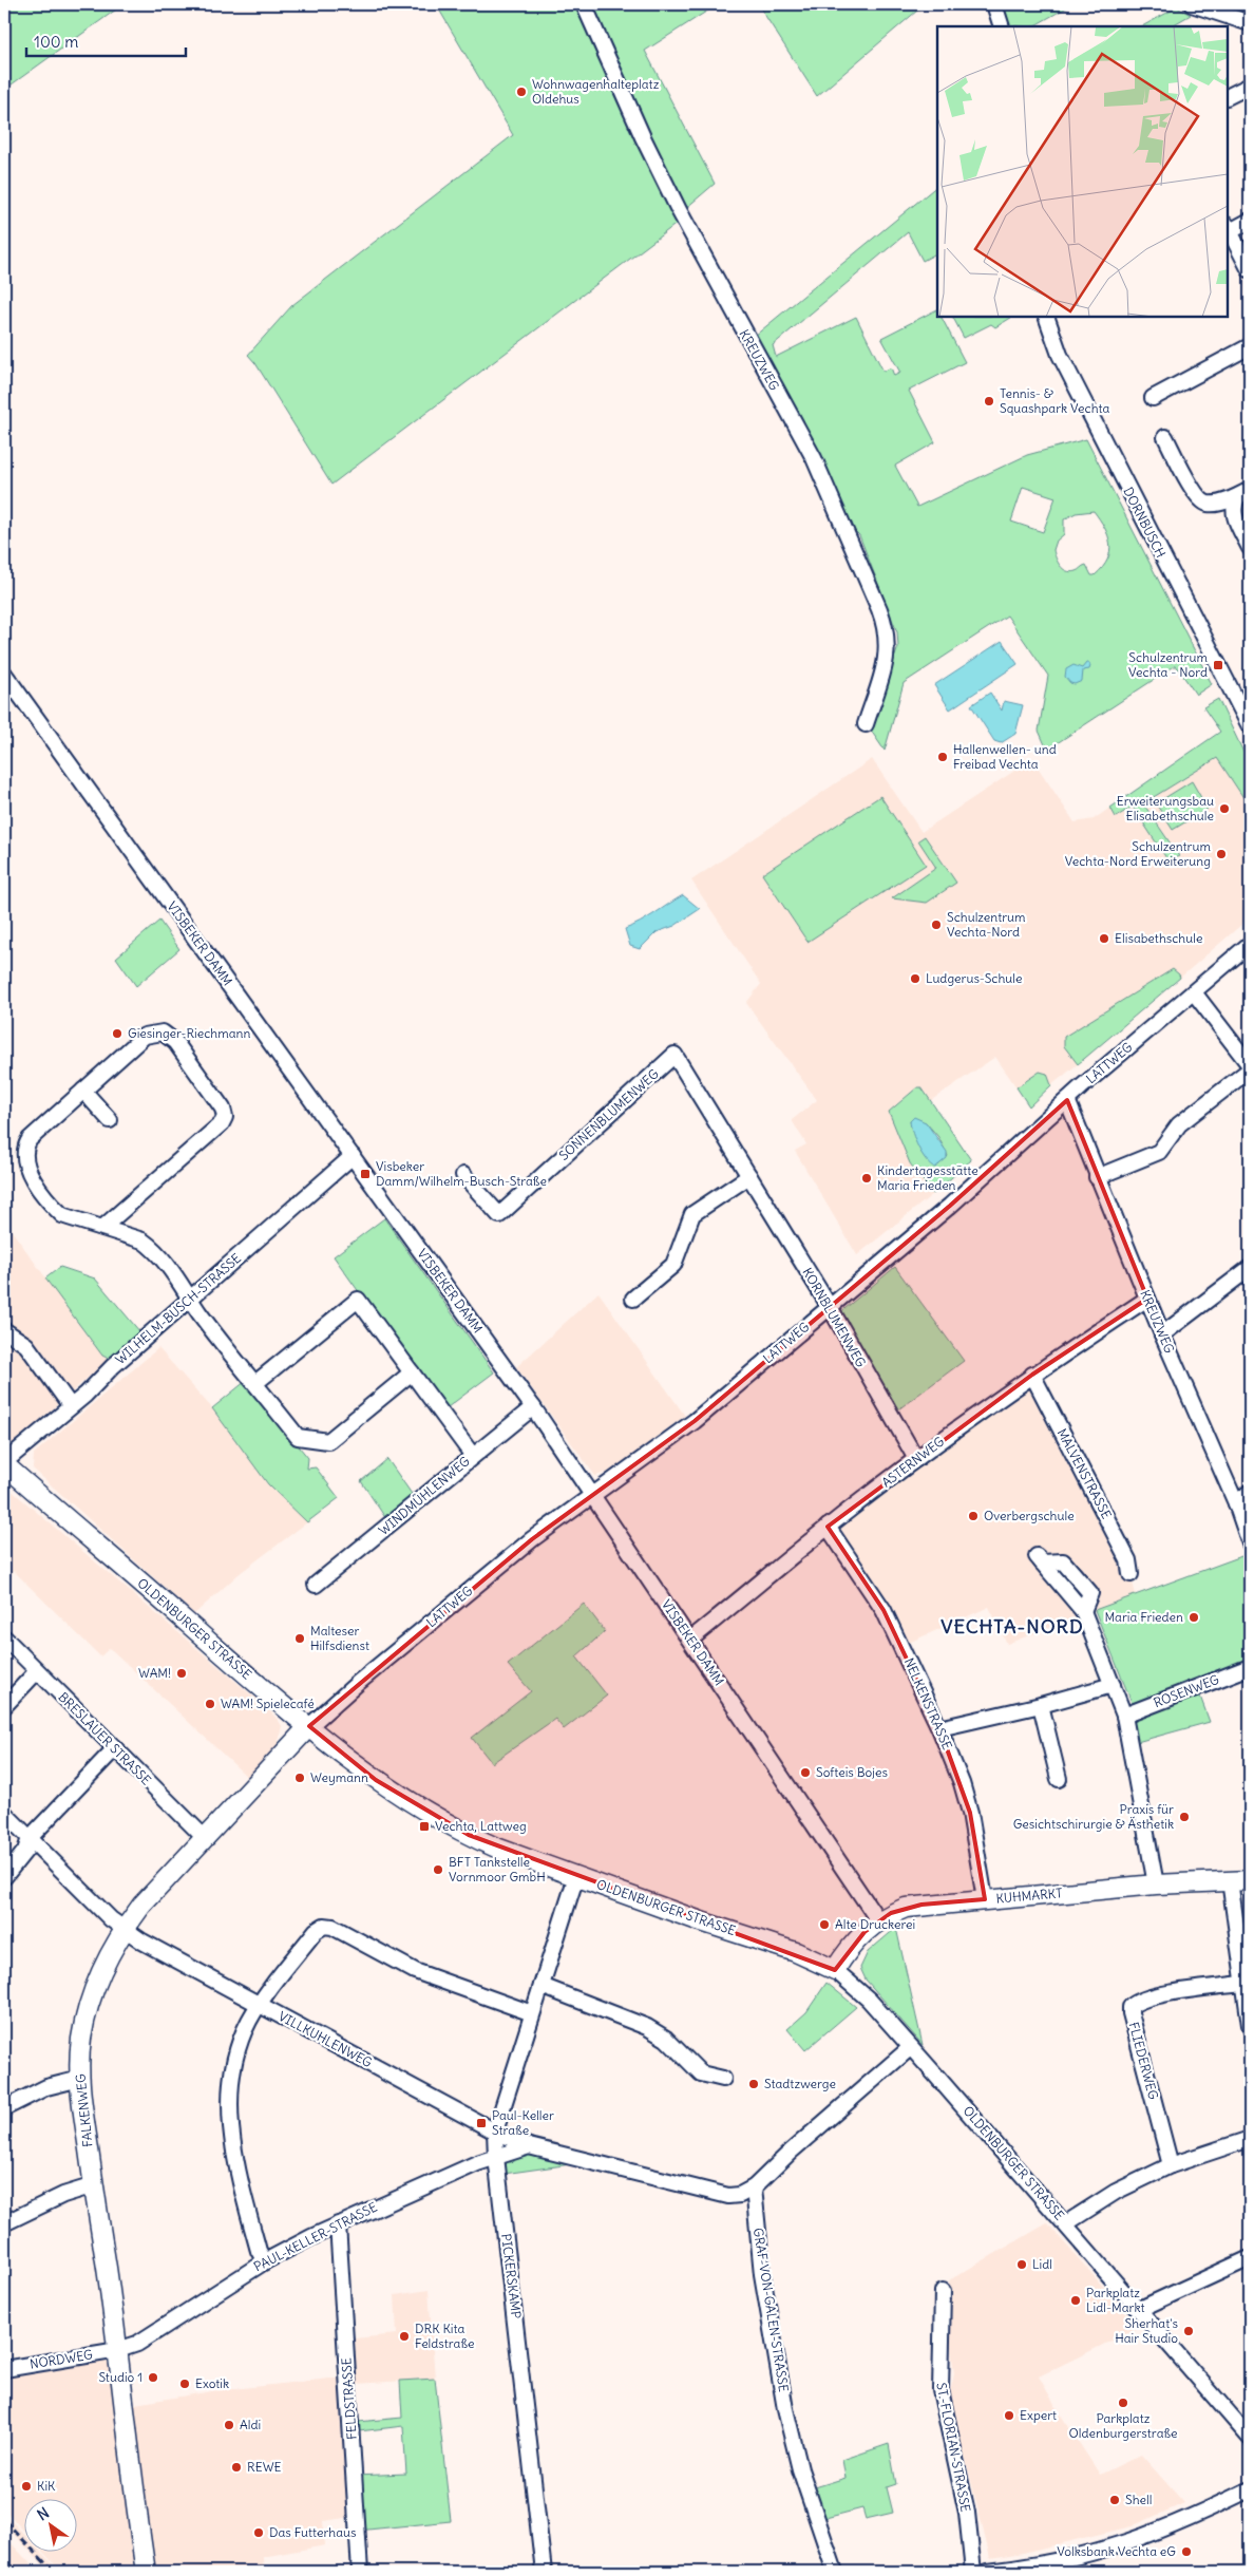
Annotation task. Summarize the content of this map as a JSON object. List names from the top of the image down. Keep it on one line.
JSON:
{"streets":{"main road":["OLDENBURGER STRASSE","KUHMARKT","FALKENWEG"],"street":["KREUZWEG","DORNBUSCH","VISBEKER DAMM","LATTWEG","SONNENBLUMENWEG","WILHELM-BUSCH-STRASSE","KORNBLUMENWEG","ASTERNWEG","MALVENSTRASSE","WINDMÜHLENWEG","ROSENWEG","NELKENSTRASSE","BRESLAUER STRASSE","VILLKUHLENWEG","FLIEDERWEG","PAUL-KELLER-STRASSE","PICKERSKAMP","GRAF-VON-GALEN-STRASSE","NORDWEG","FELDSTRASSE","ST.-FLORIAN-STRASSE"]},"crossings":[["KREUZWEG","LATTWEG"],["KREUZWEG","ASTERNWEG"],["VISBEKER DAMM","LATTWEG"],["VISBEKER DAMM","WILHELM-BUSCH-STRASSE"],["VISBEKER DAMM","ASTERNWEG"],["VISBEKER DAMM","WINDMÜHLENWEG"],["VISBEKER DAMM","KUHMARKT"],["LATTWEG","KORNBLUMENWEG"],["LATTWEG","OLDENBURGER STRASSE"],["LATTWEG","FALKENWEG"],["SONNENBLUMENWEG","KORNBLUMENWEG"],["WILHELM-BUSCH-STRASSE","OLDENBURGER STRASSE"],["KORNBLUMENWEG","ASTERNWEG"],["ASTERNWEG","MALVENSTRASSE"],["ASTERNWEG","NELKENSTRASSE"],["OLDENBURGER STRASSE","KUHMARKT"],["OLDENBURGER STRASSE","FALKENWEG"],["OLDENBURGER STRASSE","PICKERSKAMP"],["NELKENSTRASSE","KUHMARKT"],["BRESLAUER STRASSE","FALKENWEG"],["VILLKUHLENWEG","FALKENWEG"],["VILLKUHLENWEG","PICKERSKAMP"],["VILLKUHLENWEG","GRAF-VON-GALEN-STRASSE"],["FALKENWEG","PAUL-KELLER-STRASSE"],["FALKENWEG","NORDWEG"],["PAUL-KELLER-STRASSE","PICKERSKAMP"],["PAUL-KELLER-STRASSE","NORDWEG"],["PAUL-KELLER-STRASSE","FELDSTRASSE"]],"districts":["VECHTA-NORD"],"places":{"other":["Wohnwagenhalteplatz Oldehus","Tennis- & Squashpark Vechta","Hallenwellen- und Freibad Vechta","Erweiterungsbau Elisabethschule","Schulzentrum Vechta-Nord Erweiterung","Schulzentrum Vechta-Nord","Elisabethschule","Ludgerus-Schule","Giesinger-Riechmann","Kindertagesstätte Maria Frieden","Overbergschule","Maria Frieden","Malteser Hilfsdienst","WAM!","WAM! Spielecafé","Softeis Bojes","Weymann","Praxis für Gesichtschirurgie & Ästhetik","BFT Tankstelle Vornmoor GmbH","Alte Druckerei","Stadtzwerge","Lidl","Parkplatz Lidl-Markt","Sherhat's Hair Studio","DRK Kita Feldstraße","Studio 1","Exotik","Parkplatz Oldenburgerstraße","Expert","Aldi","REWE","KiK","Shell","Das Futterhaus","Volksbank Vechta eG"],"transit":["Schulzentrum Vechta - Nord","Visbeker Damm/Wilhelm-Busch-Straße","Vechta, Lattweg","Paul-Keller Straße"]},"scale_bar":"100 m","north":"top left"}
